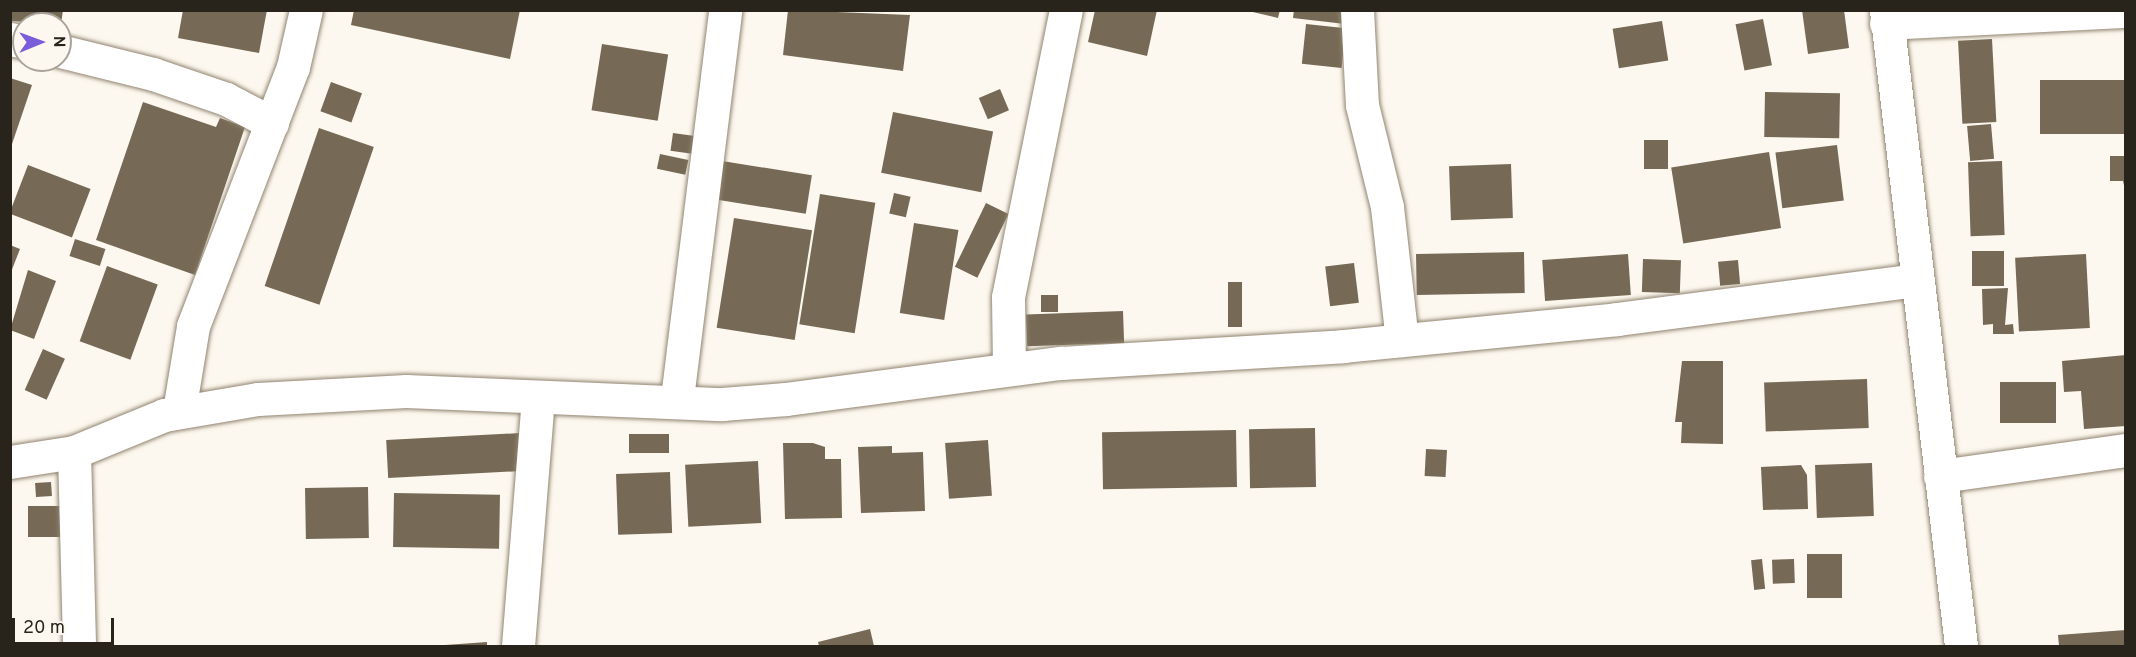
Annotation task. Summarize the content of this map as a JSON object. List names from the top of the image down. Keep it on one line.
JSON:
{"scale_bar":"20 m","north":"right"}
